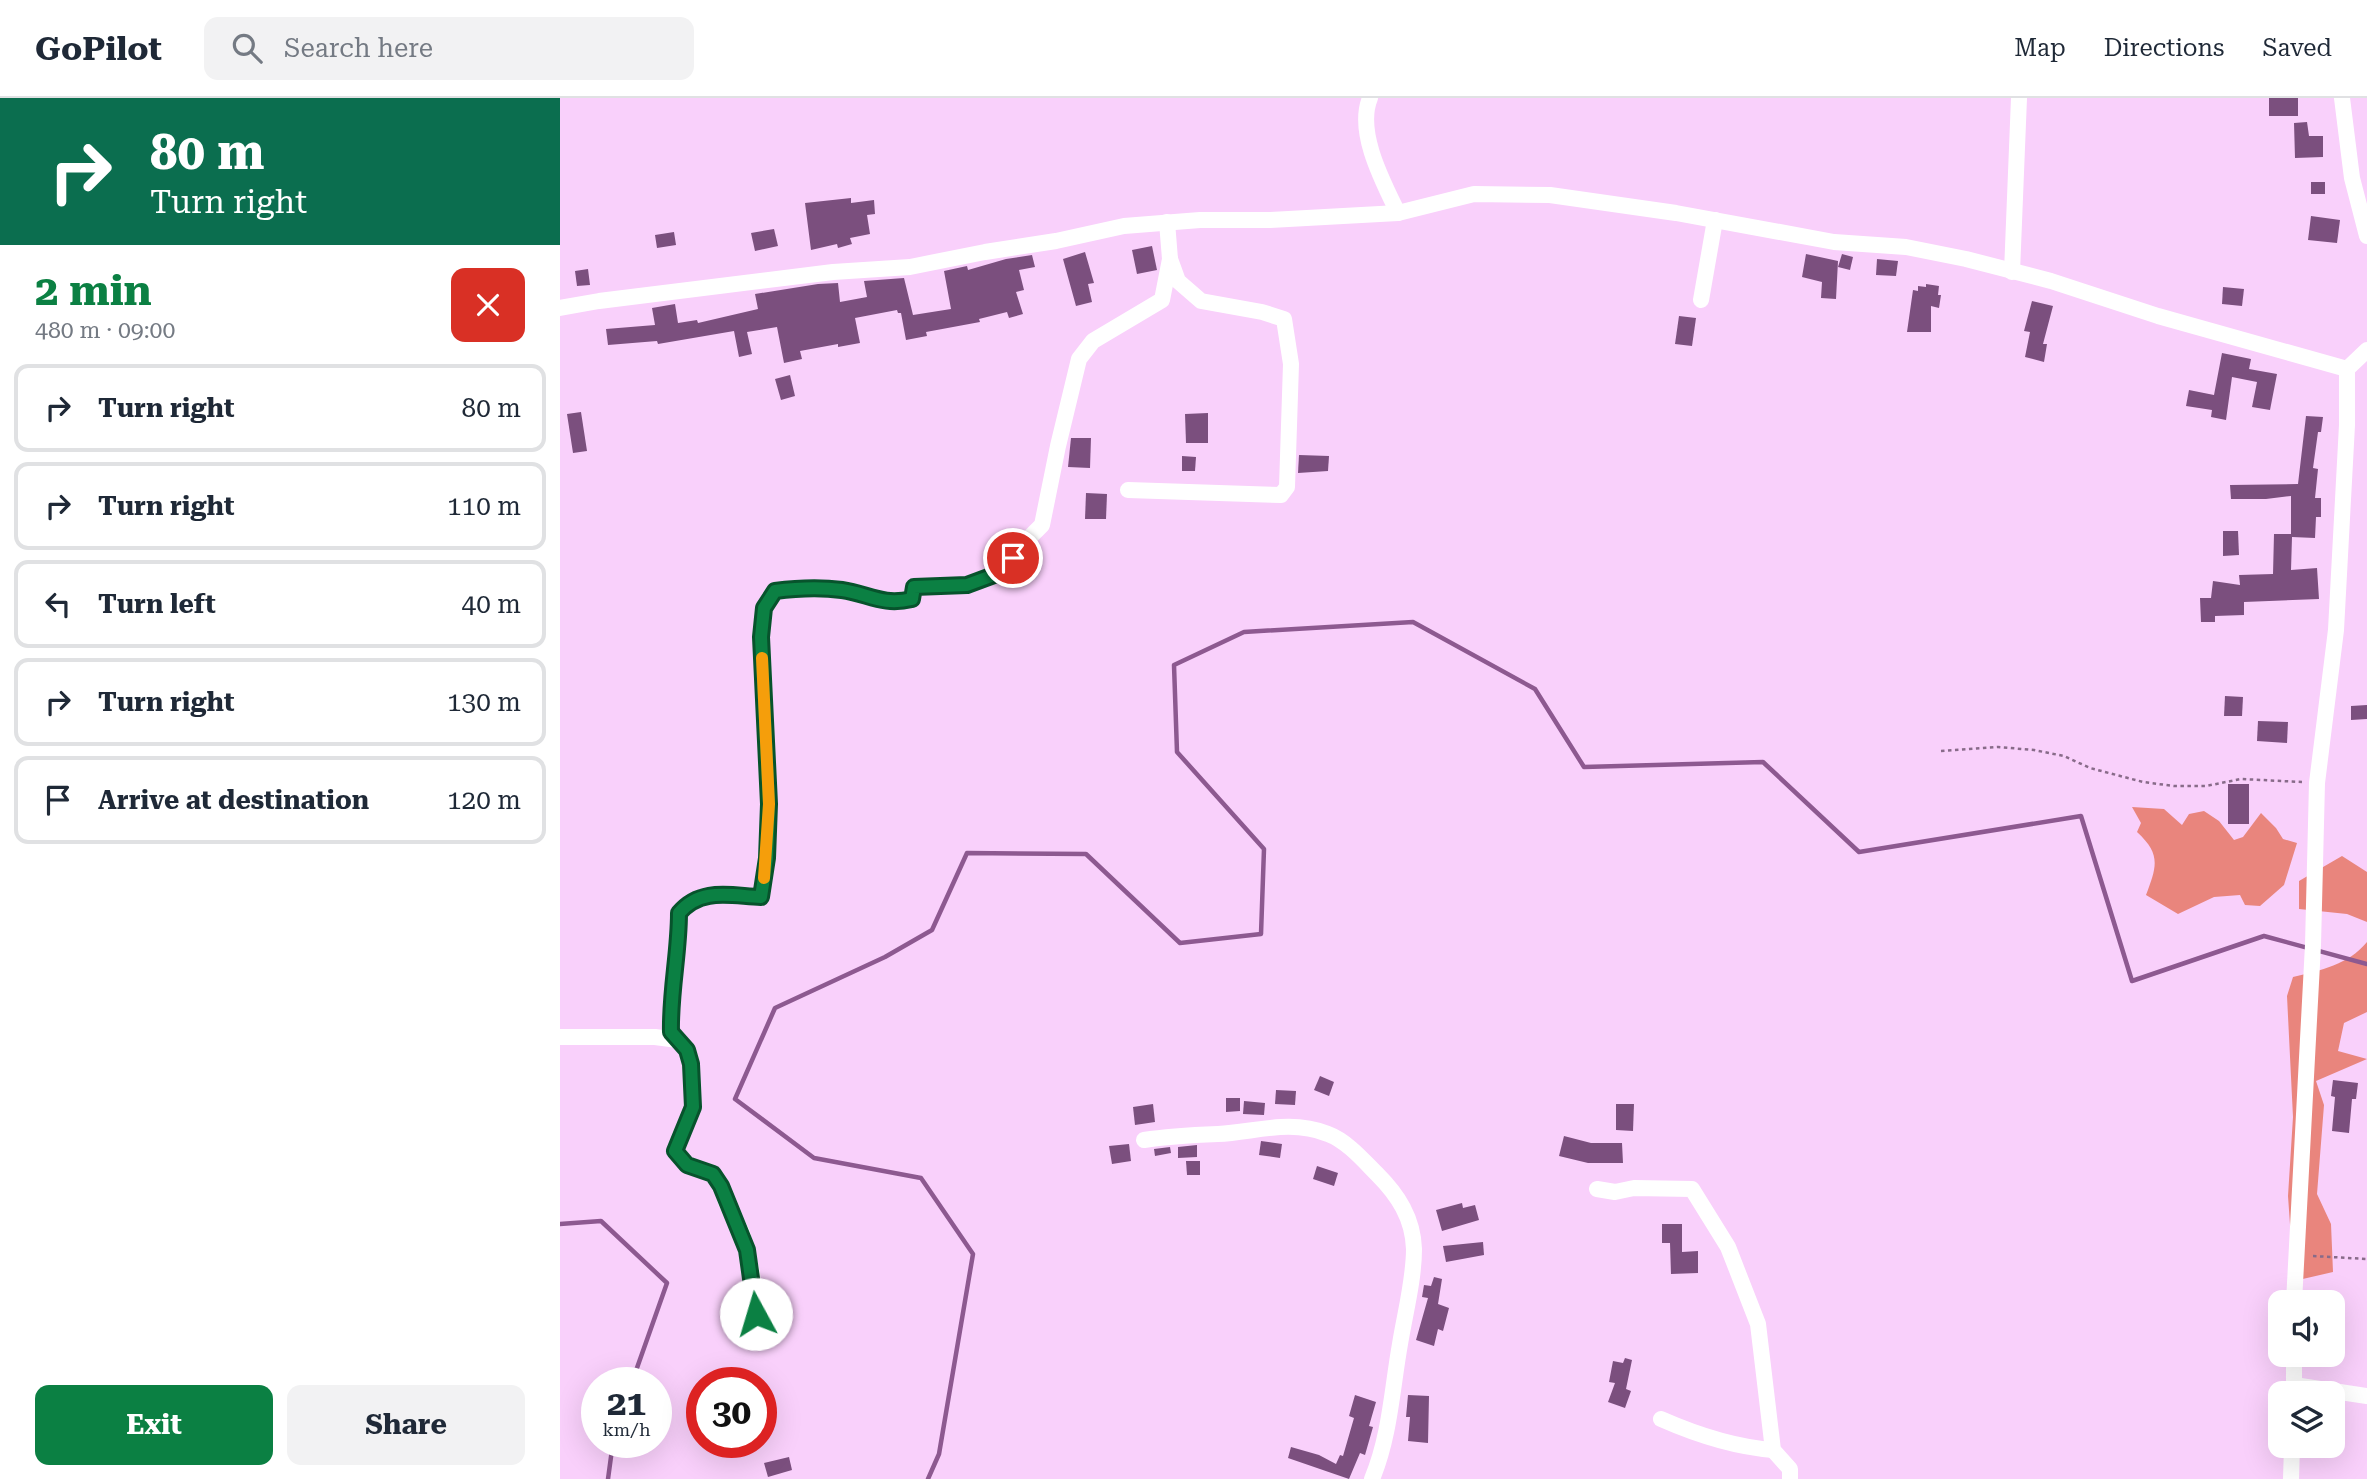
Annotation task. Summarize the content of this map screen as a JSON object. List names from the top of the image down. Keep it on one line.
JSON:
{"page":{"header":"GoPilot","search":"Search here","nav":["Map","Directions","Saved"],"turn":["80 m","Turn right"],"heading":["2 min","480 m · 09:00"],"list":[{"name":"Turn right","value":"80 m"},{"name":"Turn right","value":"110 m"},{"name":"Turn left","value":"40 m"},{"name":"Turn right","value":"130 m"},{"name":"Arrive at destination","value":"120 m"}],"speed":"21 km/h","limit":"30","buttons":["Exit","Share"]}}
